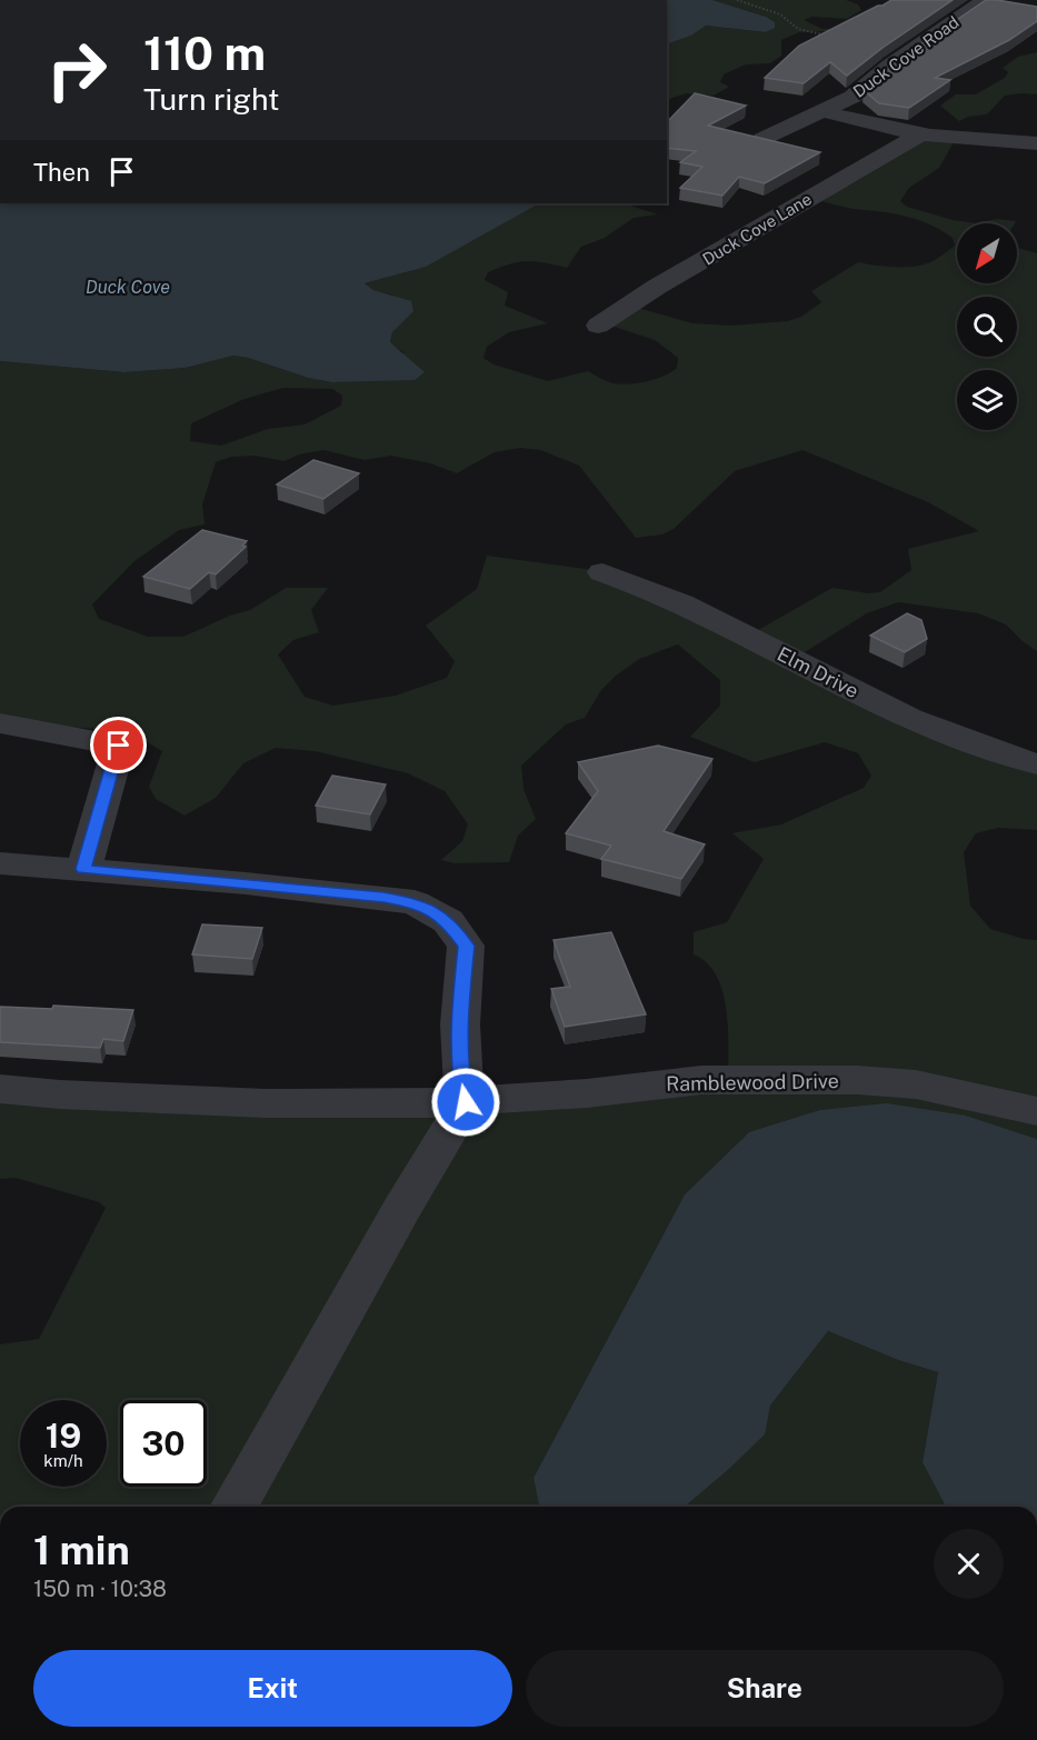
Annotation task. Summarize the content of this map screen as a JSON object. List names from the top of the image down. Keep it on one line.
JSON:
{"streets":{"street":["Duck Cove Road","Duck Cove Lane","Elm Drive","Ramblewood Drive"]},"crossings":[["Duck Cove Road","Duck Cove Lane"]],"water":["Duck Cove"],"north":"bottom left","page":{"turn":["110 m","Turn right"],"then":"Then","speed":"19 km/h","limit":"30","heading":["1 min","150 m · 10:38"],"buttons":["Exit","Share"]}}
